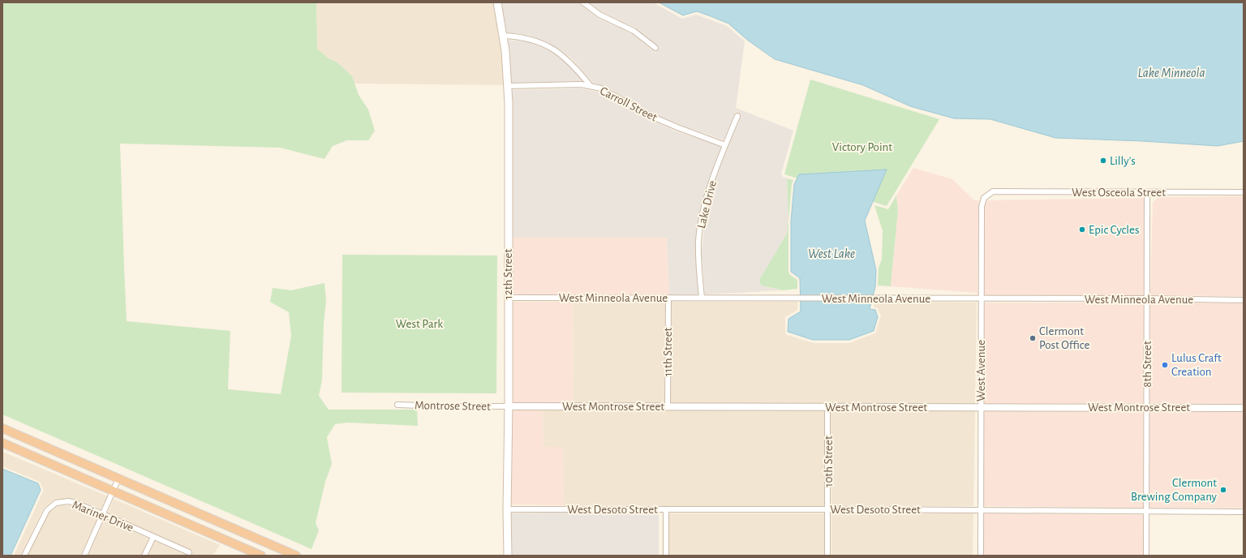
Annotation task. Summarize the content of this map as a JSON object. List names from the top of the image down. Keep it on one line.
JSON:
{"streets":{"main road":["12th Street"],"street":["Carroll Street","West Osceola Street","Lake Drive","West Minneola Avenue","11th Street","8th Street","West Avenue","Montrose Street","West Montrose Street","10th Street","West Desoto Street","Mariner Drive"]},"crossings":[["Carroll Street","Lake Drive"],["Carroll Street","12th Street"],["West Osceola Street","8th Street"],["West Osceola Street","West Avenue"],["Lake Drive","West Minneola Avenue"],["12th Street","West Minneola Avenue"],["12th Street","Montrose Street"],["12th Street","West Montrose Street"],["12th Street","West Desoto Street"],["West Minneola Avenue","11th Street"],["West Minneola Avenue","8th Street"],["West Minneola Avenue","West Avenue"],["11th Street","West Montrose Street"],["8th Street","West Montrose Street"],["8th Street","West Desoto Street"],["West Avenue","West Montrose Street"],["West Avenue","West Desoto Street"],["Montrose Street","West Montrose Street"],["West Montrose Street","10th Street"],["10th Street","West Desoto Street"]],"water":["Lake Minneola","West Lake"],"parks":["Victory Point","West Park"],"places":["Lilly's","Epic Cycles","Clermont Post Office","Lulus Craft Creation","Clermont Brewing Company"]}
